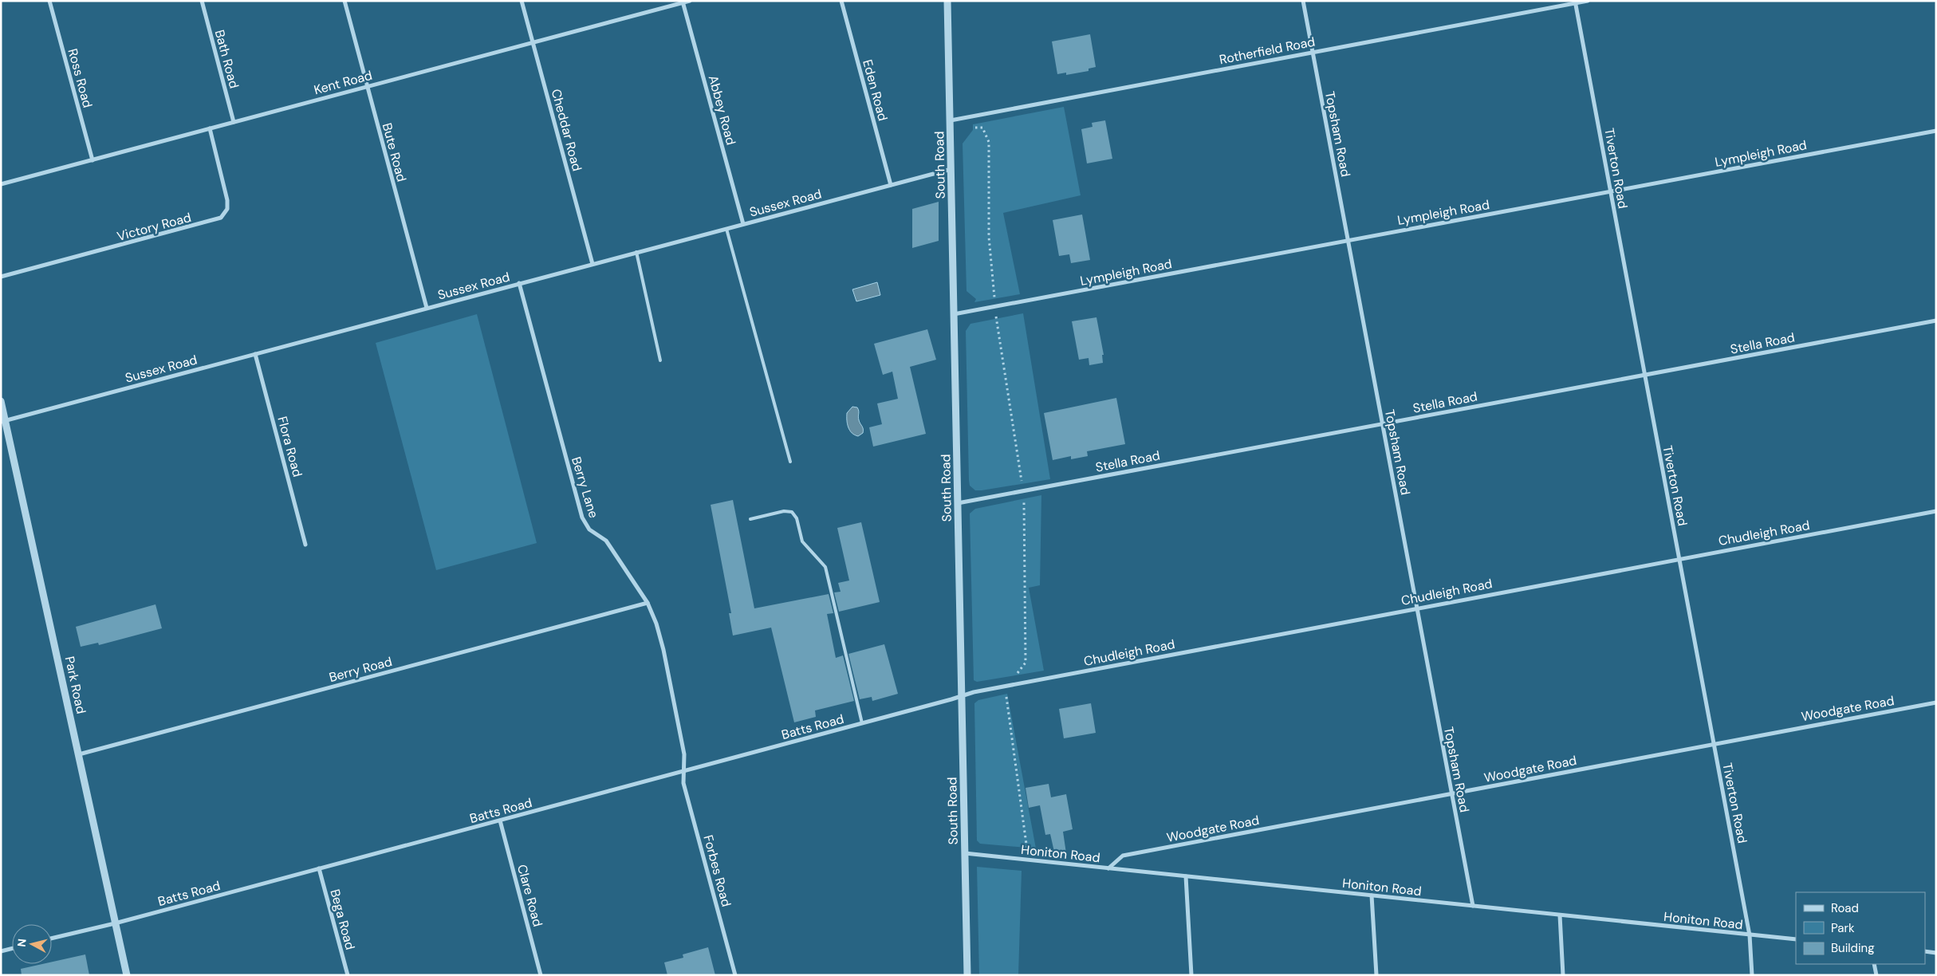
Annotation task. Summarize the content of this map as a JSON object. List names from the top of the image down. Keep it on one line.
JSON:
{"streets":{"street":["Rotherfield Road","Bath Road","Ross Road","Kent Road","Eden Road","Abbey Road","Cheddar Road","Topsham Road","Bute Road","Lympleigh Road","South Road","Tiverton Road","Sussex Road","Victory Road","Stella Road","Flora Road","Berry Lane","Chudleigh Road","Berry Road","Park Road","Woodgate Road","Batts Road","Honiton Road","Forbes Road","Clare Road","Bega Road"]},"crossings":[["Rotherfield Road","Topsham Road"],["Rotherfield Road","South Road"],["Rotherfield Road","Tiverton Road"],["Bath Road","Kent Road"],["Ross Road","Kent Road"],["Kent Road","Abbey Road"],["Kent Road","Cheddar Road"],["Kent Road","Bute Road"],["Kent Road","Victory Road"],["Eden Road","Sussex Road"],["Abbey Road","Sussex Road"],["Cheddar Road","Sussex Road"],["Topsham Road","Lympleigh Road"],["Topsham Road","Stella Road"],["Topsham Road","Chudleigh Road"],["Topsham Road","Woodgate Road"],["Topsham Road","Honiton Road"],["Bute Road","Sussex Road"],["Lympleigh Road","South Road"],["Lympleigh Road","Tiverton Road"],["South Road","Sussex Road"],["South Road","Stella Road"],["South Road","Chudleigh Road"],["South Road","Batts Road"],["South Road","Honiton Road"],["Tiverton Road","Stella Road"],["Tiverton Road","Chudleigh Road"],["Tiverton Road","Woodgate Road"],["Tiverton Road","Honiton Road"],["Sussex Road","Flora Road"],["Sussex Road","Berry Lane"],["Sussex Road","Park Road"],["Berry Lane","Berry Road"],["Berry Lane","Batts Road"],["Berry Lane","Forbes Road"],["Chudleigh Road","Batts Road"],["Berry Road","Park Road"],["Park Road","Batts Road"],["Woodgate Road","Honiton Road"],["Batts Road","Forbes Road"],["Batts Road","Clare Road"],["Batts Road","Bega Road"]],"legend":["Road","Park","Building"],"north":"left"}
